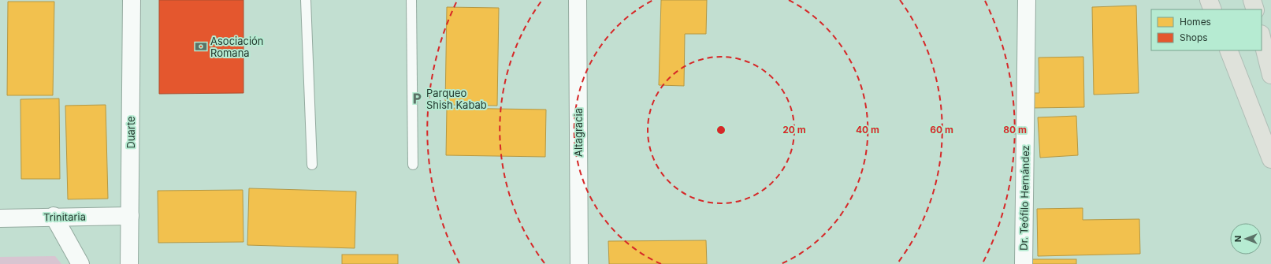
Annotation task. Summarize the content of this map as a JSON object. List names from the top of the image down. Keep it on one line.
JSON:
{"streets":{"street":["Duarte","Altagracia","Dr. Teófilo Hernández","Trinitaria"]},"crossings":[["Duarte","Trinitaria"]],"places":{"bank":["Asociación Romana"],"parking":["Parqueo Shish Kabab"]},"legend":["Homes","Shops"],"north":"left","rings":["20 m","40 m","60 m","80 m"]}
